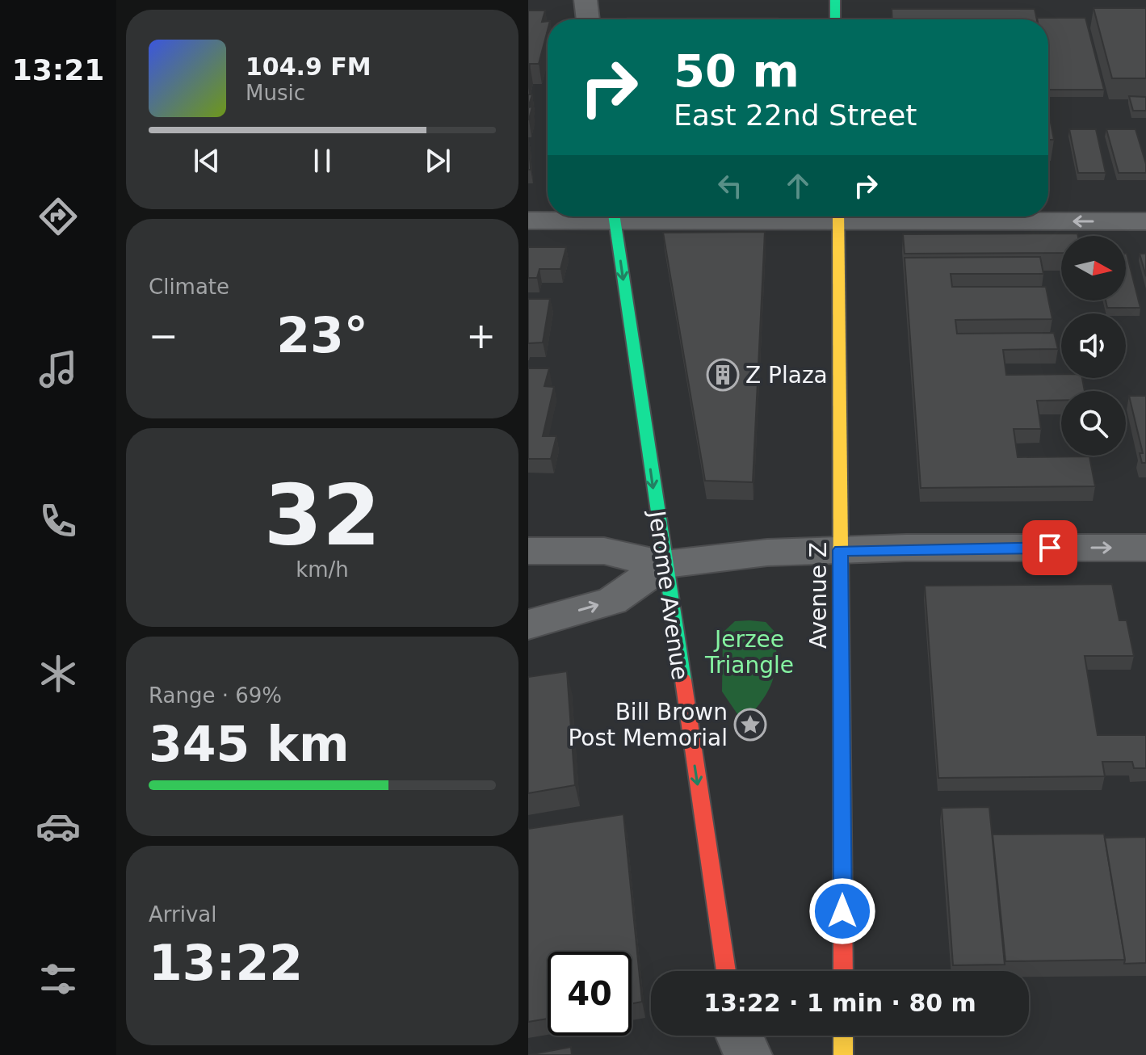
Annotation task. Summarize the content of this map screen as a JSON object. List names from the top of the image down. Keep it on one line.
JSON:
{"streets":{"street":["Jerome Avenue","Avenue Z"]},"one_way":["Jerome Avenue"],"parks":["Jerzee Triangle"],"places":{"building":["Z Plaza"],"place":["Bill Brown Post Memorial"]},"north":"right","page":{"tabs":"13:21","turn":["50 m","East 22nd Street"],"song":["104.9 FM","Music"],"tile":["Climate",["32","km/h"],["Range · 69%","345 km"],["Arrival","13:22"]],"heat":["−","23°","+"],"limit":"40","trip":"13:22 · 1 min · 80 m"}}
